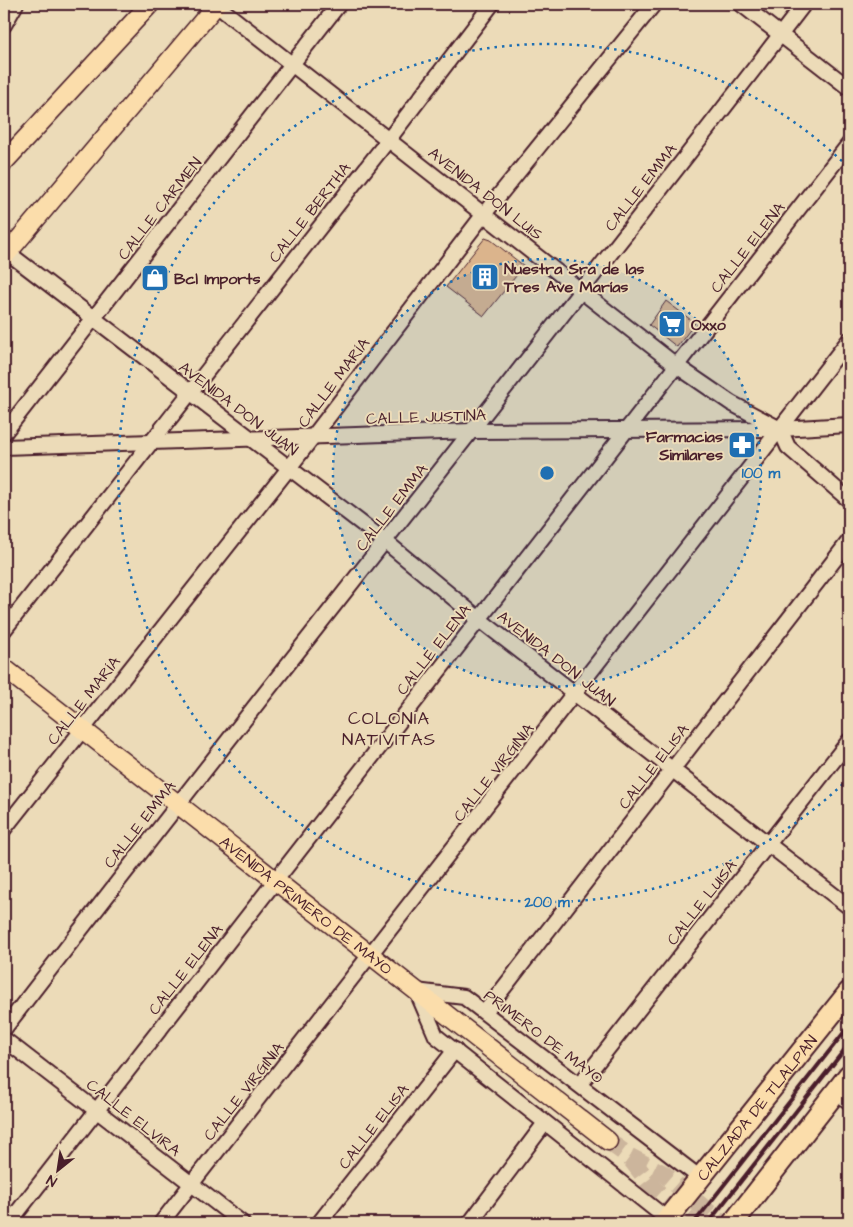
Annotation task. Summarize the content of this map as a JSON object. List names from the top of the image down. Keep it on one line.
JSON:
{"streets":{"highway":["CALZADA DE TLALPAN"],"main road":["AVENIDA PRIMERO DE MAYO"],"street":["CALLE EMMA","AVENIDA DON LUIS","CALLE CARMEN","CALLE BERTHA","CALLE ELENA","CALLE MARÍA","AVENIDA DON JUAN","CALLE JUSTINA","CALLE ELISA","CALLE VIRGINIA","CALLE LUISA","PRIMERO DE MAYO","CALLE ELVIRA"]},"crossings":[["CALLE EMMA","AVENIDA DON LUIS"],["CALLE EMMA","AVENIDA DON JUAN"],["CALLE EMMA","CALLE JUSTINA"],["CALLE EMMA","AVENIDA PRIMERO DE MAYO"],["AVENIDA DON LUIS","CALLE CARMEN"],["AVENIDA DON LUIS","CALLE BERTHA"],["AVENIDA DON LUIS","CALLE ELENA"],["AVENIDA DON LUIS","CALLE MARÍA"],["AVENIDA DON LUIS","CALLE JUSTINA"],["AVENIDA DON LUIS","CALLE VIRGINIA"],["CALLE CARMEN","AVENIDA DON JUAN"],["CALLE BERTHA","AVENIDA DON JUAN"],["CALLE BERTHA","CALLE JUSTINA"],["CALLE ELENA","AVENIDA DON JUAN"],["CALLE ELENA","CALLE JUSTINA"],["CALLE ELENA","AVENIDA PRIMERO DE MAYO"],["CALLE ELENA","CALLE ELVIRA"],["CALLE MARÍA","AVENIDA DON JUAN"],["CALLE MARÍA","CALLE JUSTINA"],["CALLE MARÍA","AVENIDA PRIMERO DE MAYO"],["AVENIDA DON JUAN","CALLE JUSTINA"],["AVENIDA DON JUAN","CALLE ELISA"],["AVENIDA DON JUAN","CALLE VIRGINIA"],["AVENIDA DON JUAN","CALLE LUISA"],["CALLE JUSTINA","CALLE VIRGINIA"],["CALLE ELISA","PRIMERO DE MAYO"],["CALLE VIRGINIA","AVENIDA PRIMERO DE MAYO"],["CALLE VIRGINIA","CALLE ELVIRA"],["CALLE LUISA","PRIMERO DE MAYO"],["AVENIDA PRIMERO DE MAYO","PRIMERO DE MAYO"],["PRIMERO DE MAYO","CALZADA DE TLALPAN"]],"districts":["COLONIA NATIVITAS"],"places":{"building":["Nuestra Sra de las Tres Ave Marías"],"shop":["Bcl Imports"],"supermarket":["Oxxo"],"pharmacy":["Farmacias Similares"]},"north":"bottom left","rings":["100 m","200 m"]}
